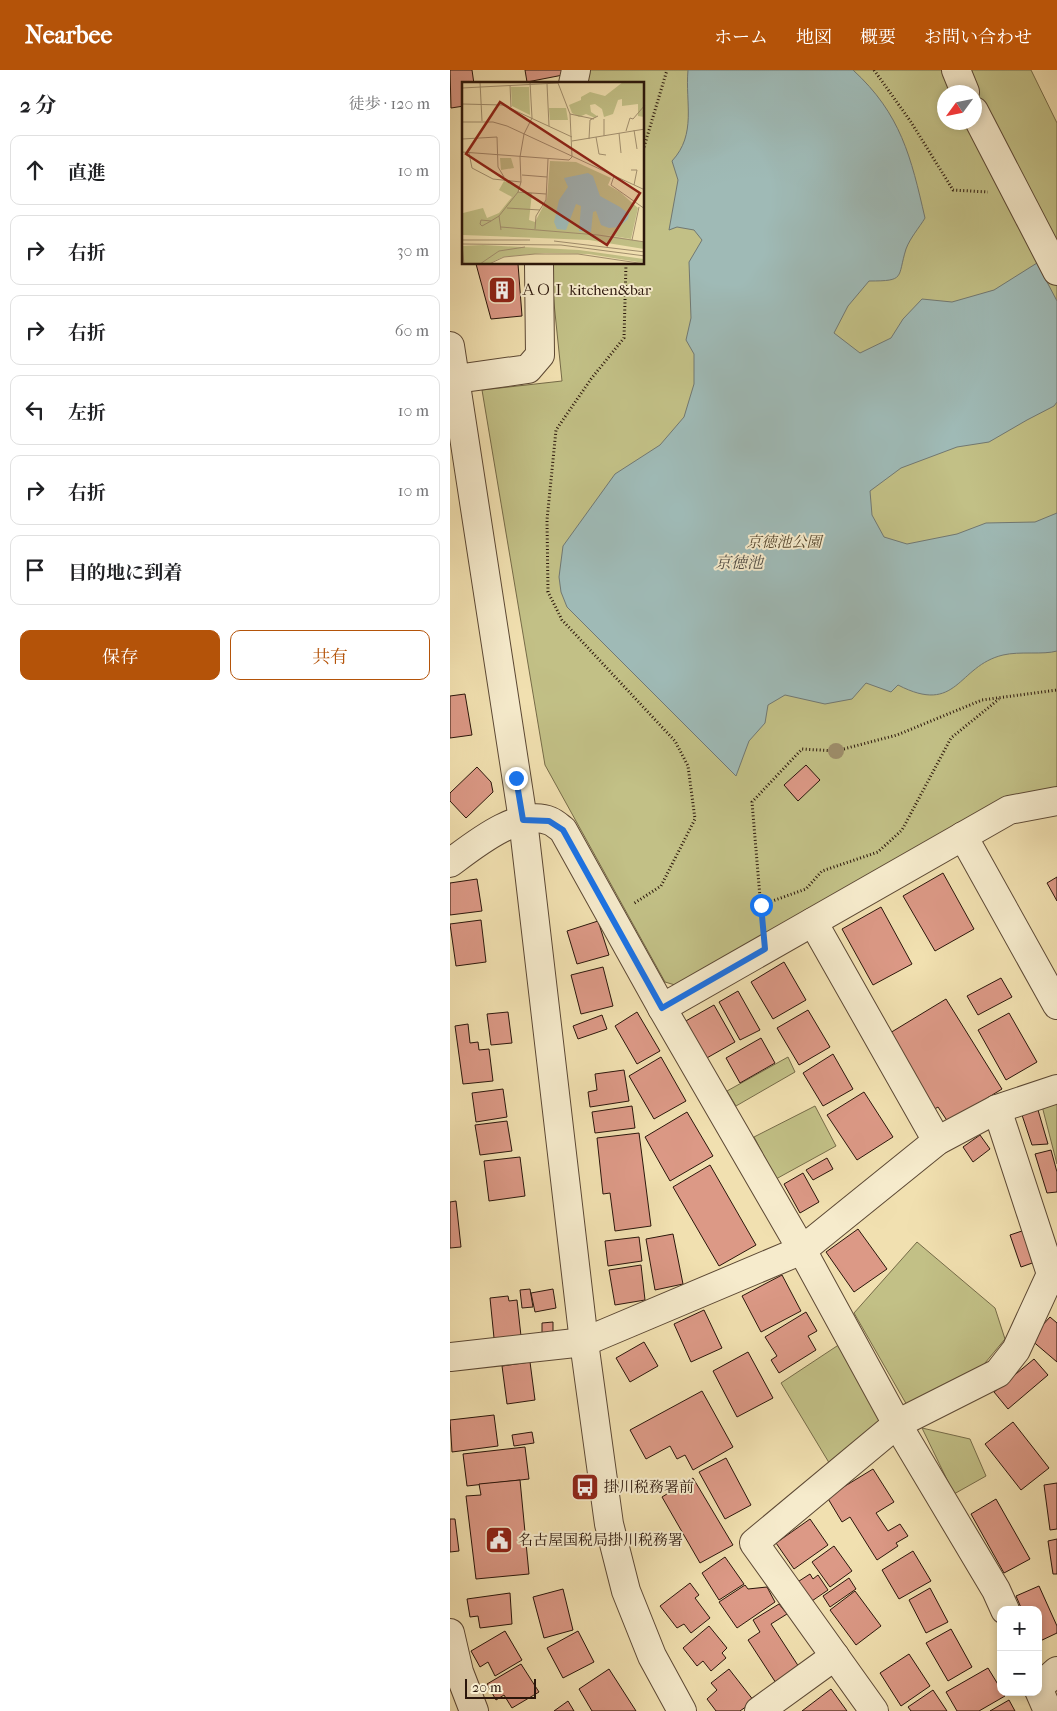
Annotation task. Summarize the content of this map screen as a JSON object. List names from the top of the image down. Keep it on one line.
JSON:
{"water":["京徳池"],"parks":["京徳池公園"],"places":{"building":["ＡＯＩ kitchen&bar"],"bus stop":["掛川税務署前"],"public building":["名古屋国税局掛川税務署"]},"scale_bar":"20 m","north":"bottom left","page":{"header":"Nearbee","nav":["ホーム","地図","概要","お問い合わせ"],"heading":["2 分","徒歩 · 120 m"],"list":[["直進","10 m"],["右折","30 m"],["右折","60 m"],["左折","10 m"],["右折","10 m"],"目的地に到着"],"buttons":["保存","共有"],"map_buttons":["+","−"],"scale":"20 m"}}
